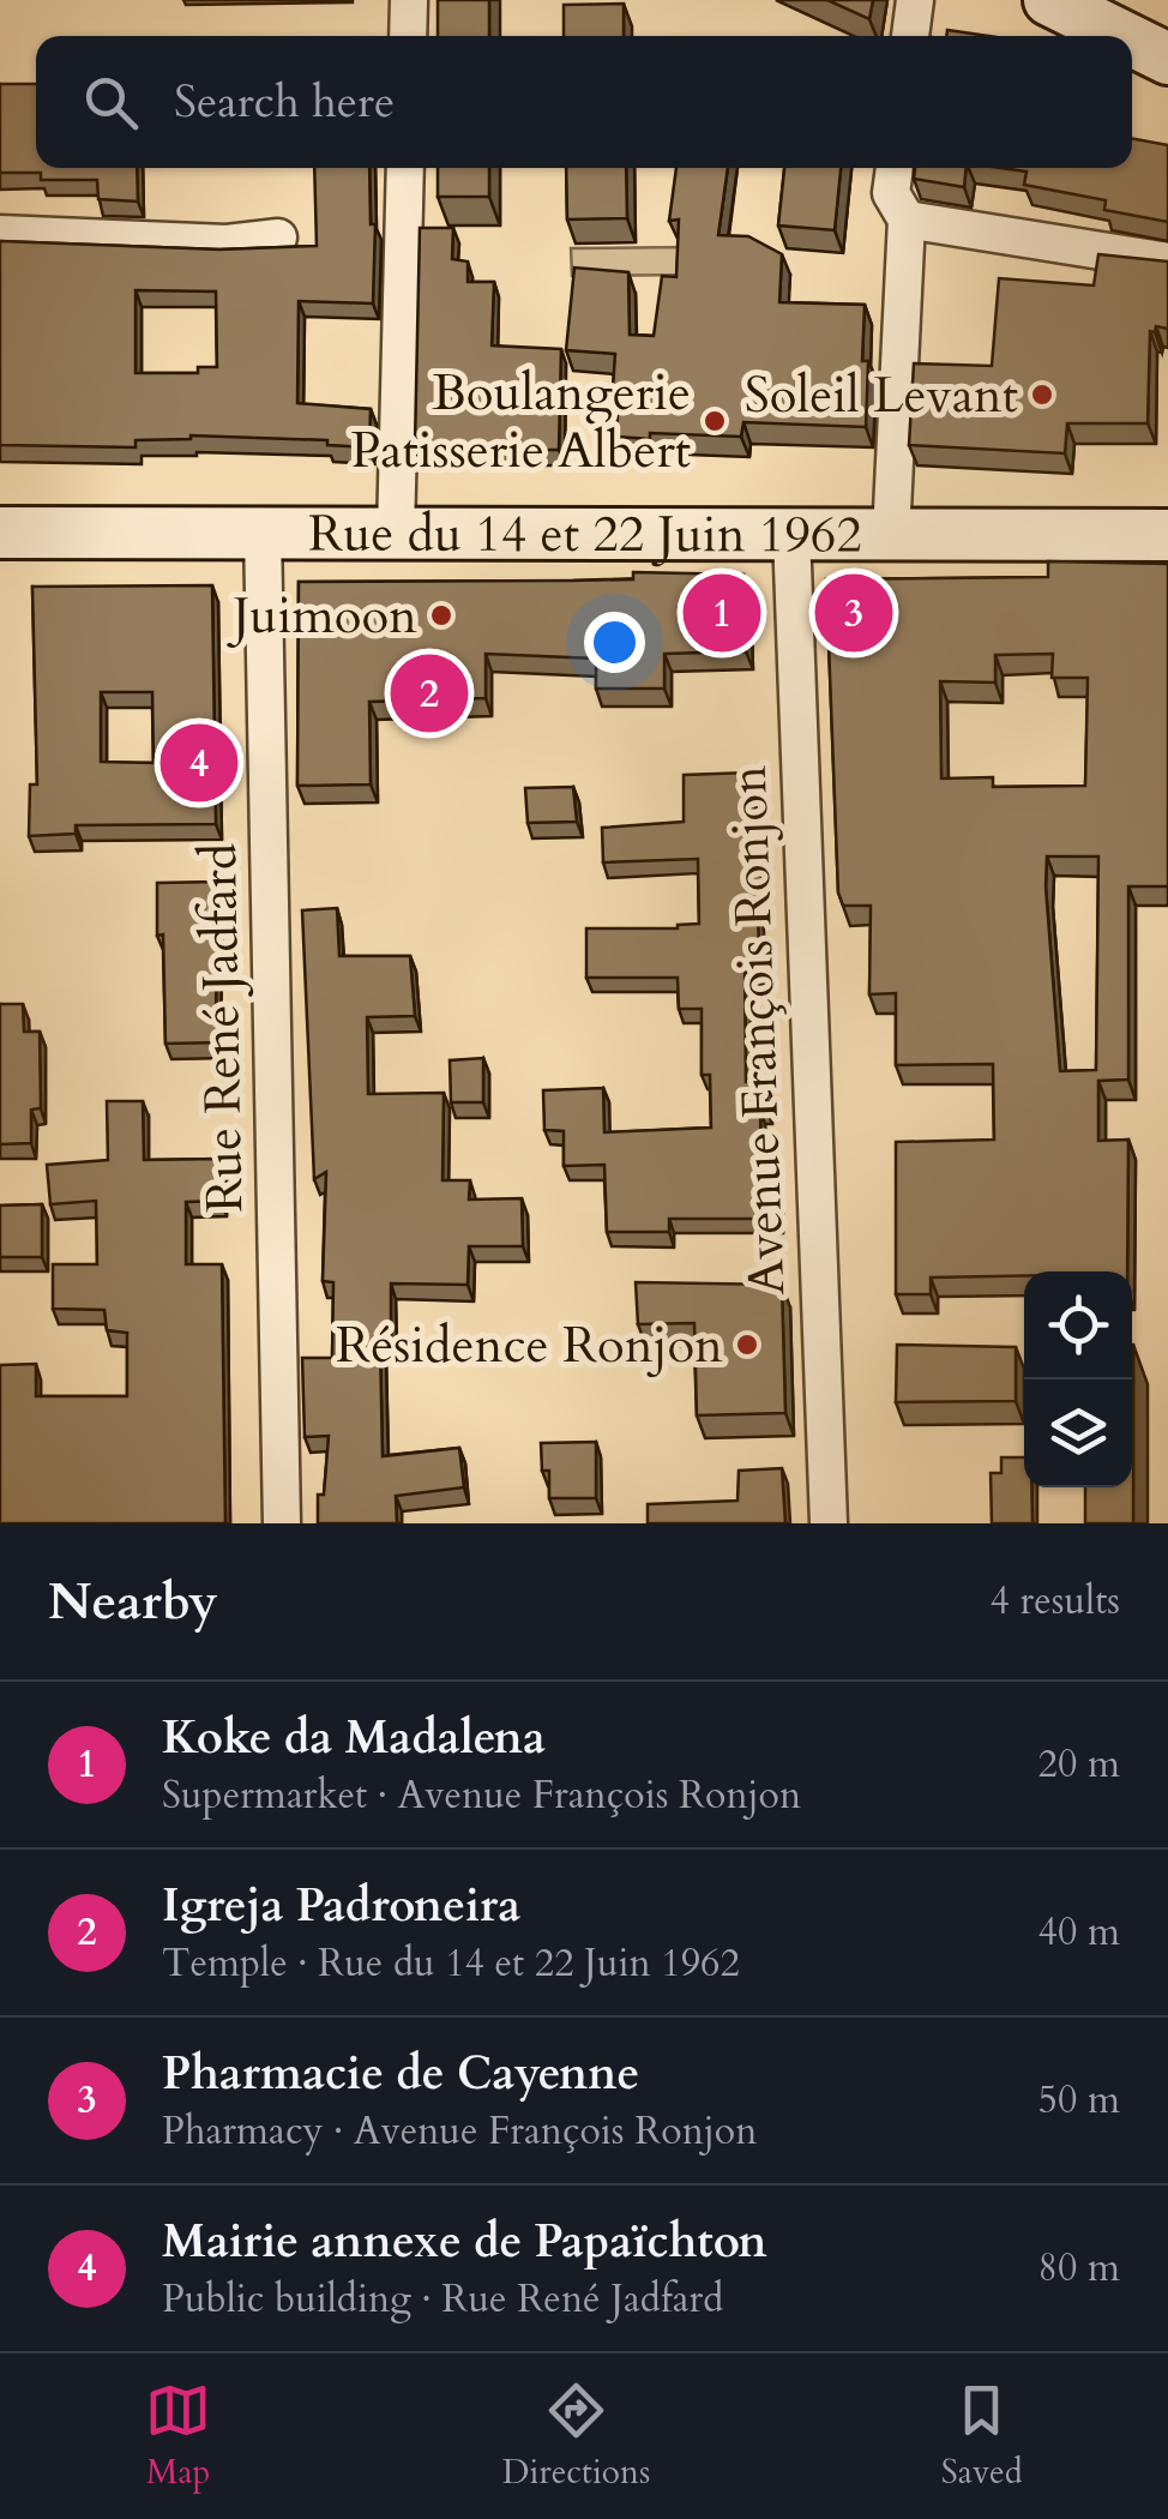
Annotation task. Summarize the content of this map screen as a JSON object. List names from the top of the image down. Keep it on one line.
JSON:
{"streets":{"street":["Rue du 14 et 22 Juin 1962","Rue René Jadfard","Avenue François Ronjon"]},"crossings":[["Rue du 14 et 22 Juin 1962","Rue René Jadfard"],["Rue du 14 et 22 Juin 1962","Avenue François Ronjon"]],"places":["Soleil Levant","Boulangerie Patisserie Albert","Juimoon","Résidence Ronjon"],"page":{"search":"Search here","pins":["1","3","2","4"],"heading":["Nearby","4 results"],"list":[{"mark":"1","name":"Koke da Madalena","note":"Supermarket · Avenue François Ronjon","value":"20 m"},{"mark":"2","name":"Igreja Padroneira","note":"Temple · Rue du 14 et 22 Juin 1962","value":"40 m"},{"mark":"3","name":"Pharmacie de Cayenne","note":"Pharmacy · Avenue François Ronjon","value":"50 m"},{"mark":"4","name":"Mairie annexe de Papaïchton","note":"Public building · Rue René Jadfard","value":"80 m"}],"nav":["Map","Directions","Saved"]}}
